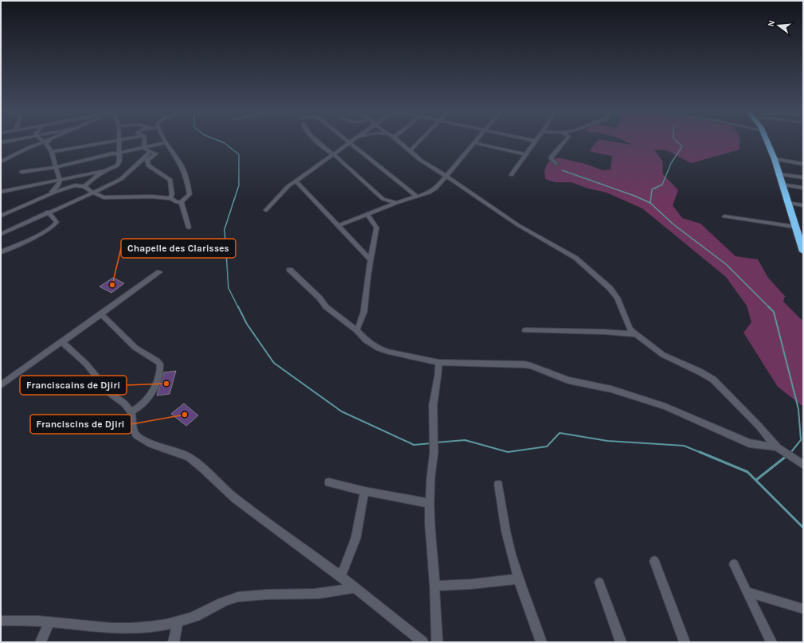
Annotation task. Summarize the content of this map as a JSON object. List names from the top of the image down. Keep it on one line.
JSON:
{"places":["Chapelle des Clarisses","Franciscains de Djiri","Franciscins de Djiri"],"north":"left"}
